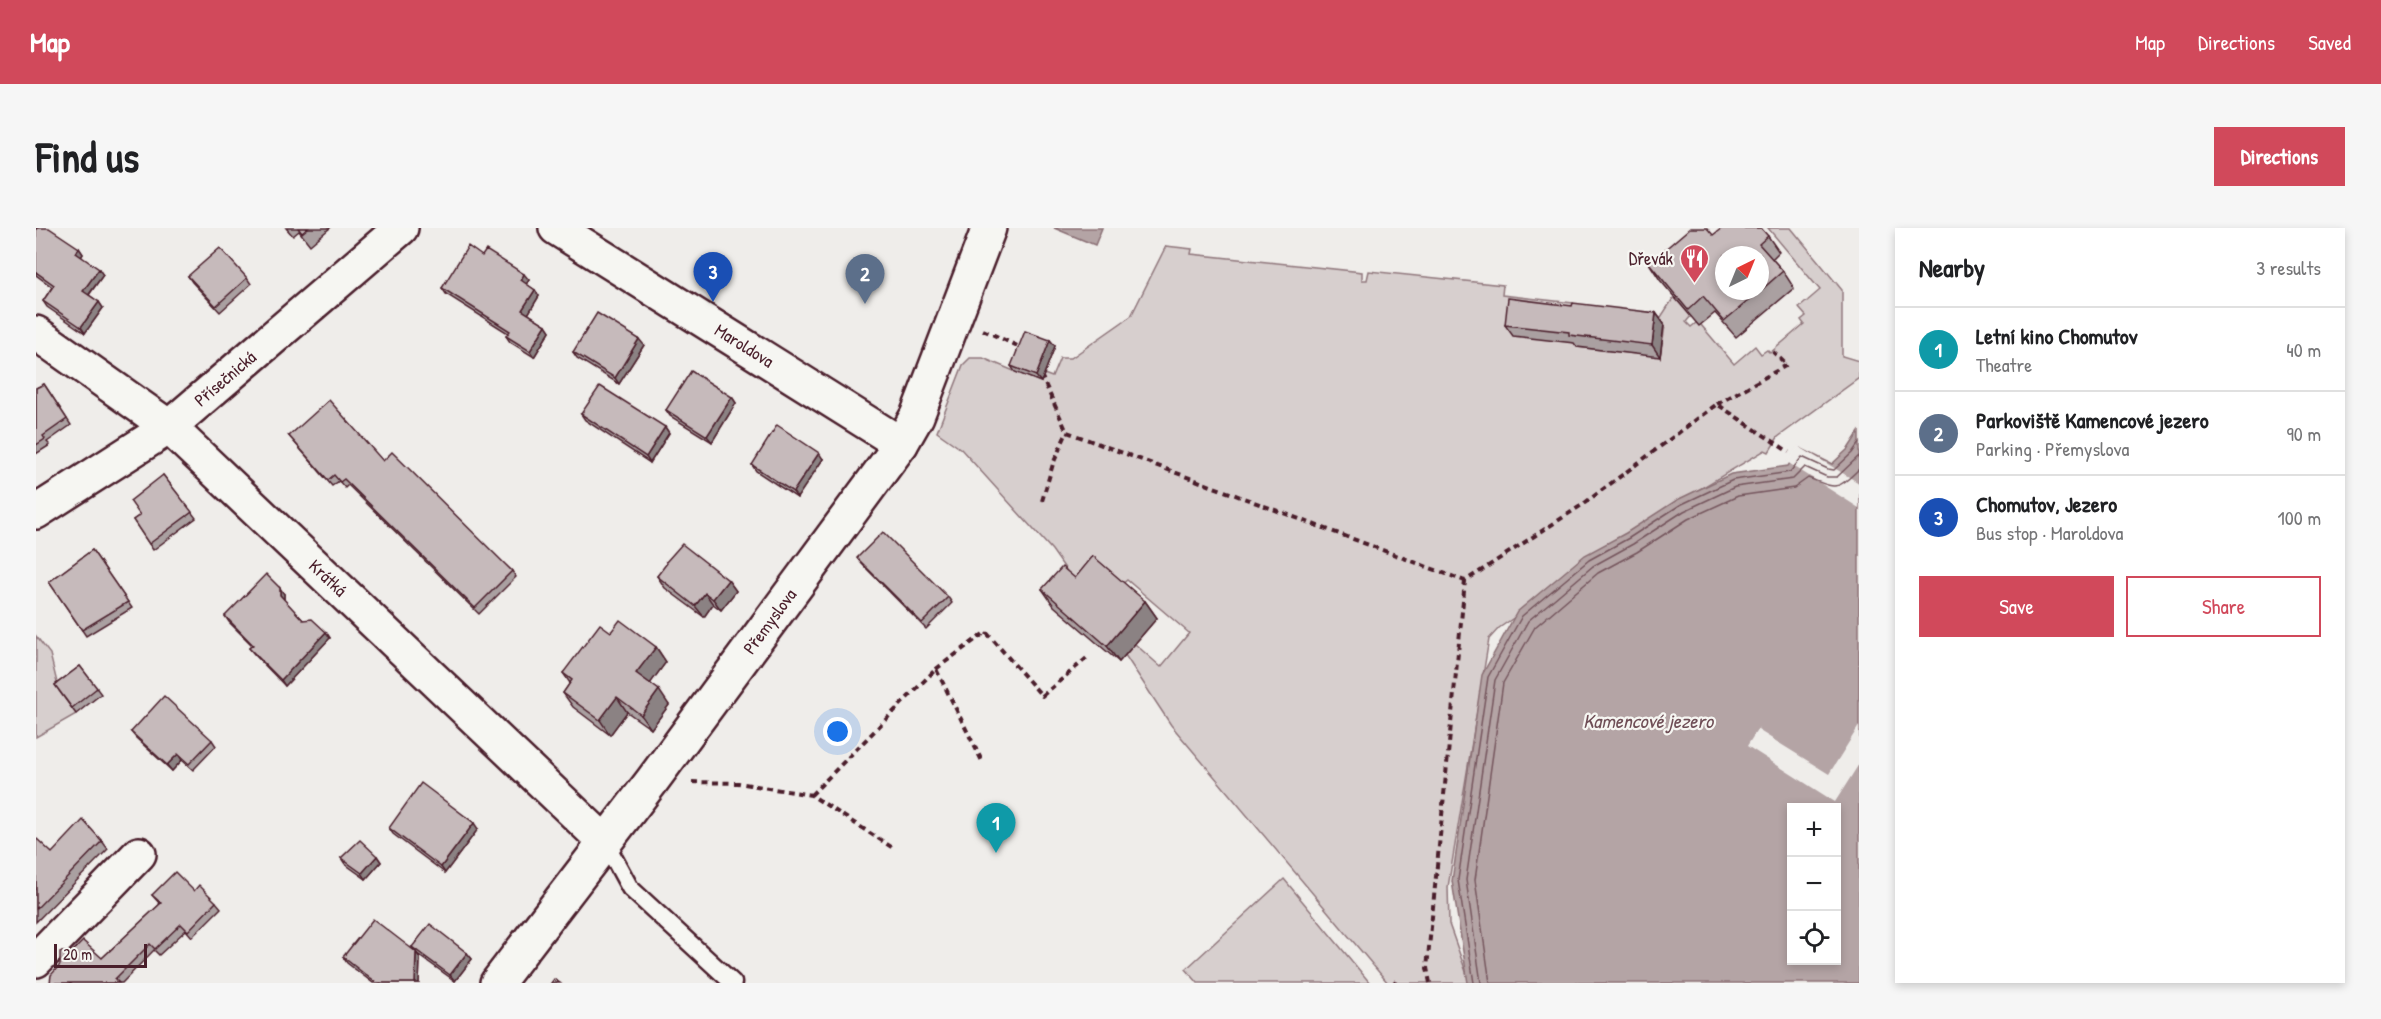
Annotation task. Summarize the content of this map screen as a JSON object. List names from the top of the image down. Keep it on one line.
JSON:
{"streets":{"street":["Maroldova","Přísečnická","Krátká","Přemyslova"]},"crossings":[["Maroldova","Přemyslova"],["Přísečnická","Krátká"],["Krátká","Přemyslova"]],"water":["Kamencové jezero"],"places":{"restaurant":["Dřevák"]},"scale_bar":"20 m","north":"top right","page":{"header":"Map","nav":["Map","Directions","Saved"],"buttons":["Directions",["Save","Share"]],"title":"Find us","heading":["Nearby","3 results"],"pins":["3","2","1"],"list":[{"mark":"1","name":"Letní kino Chomutov","note":"Theatre","value":"40 m"},{"mark":"2","name":"Parkoviště Kamencové jezero","note":"Parking · Přemyslova","value":"90 m"},{"mark":"3","name":"Chomutov, Jezero","note":"Bus stop · Maroldova","value":"100 m"}],"map_buttons":["+","−"],"scale":"20 m"}}
